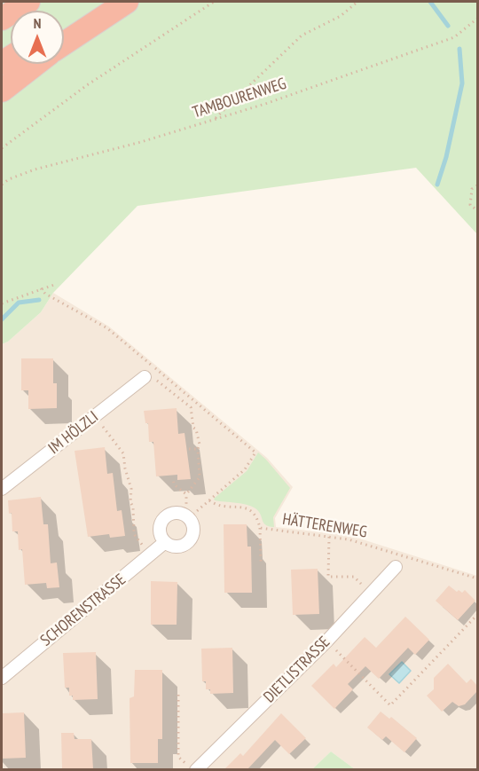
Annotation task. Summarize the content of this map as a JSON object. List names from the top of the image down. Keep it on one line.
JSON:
{"streets":{"street":["IM HÖLZLI","SCHORENSTRASSE","DIETLISTRASSE"],"path":["TAMBOURENWEG","HÄTTERENWEG"]},"north":"top"}
